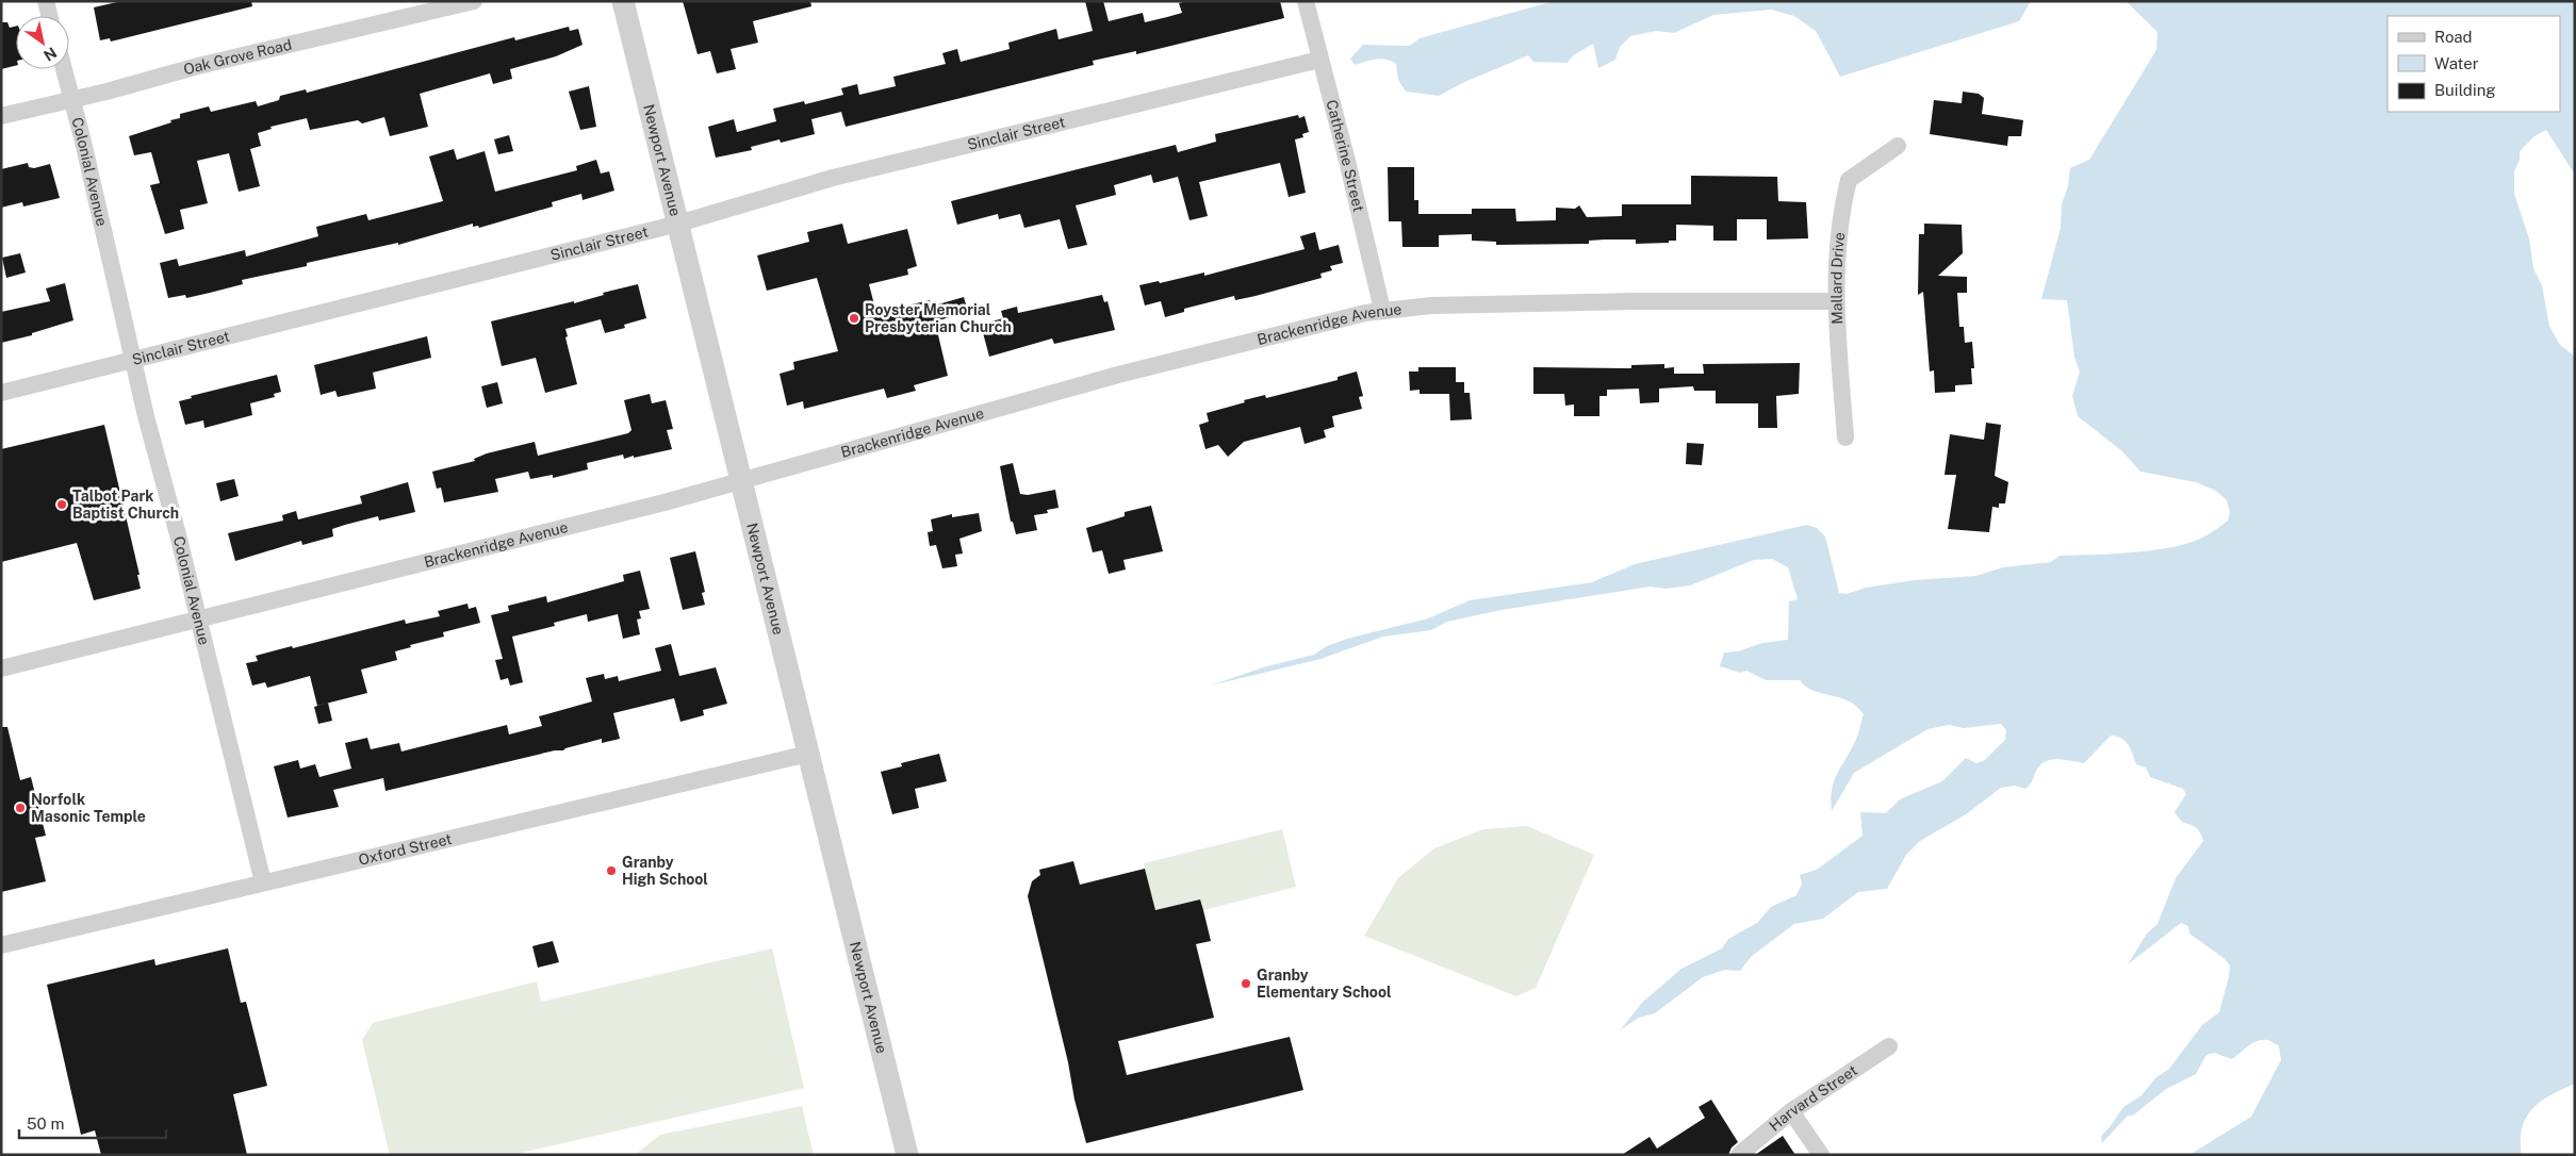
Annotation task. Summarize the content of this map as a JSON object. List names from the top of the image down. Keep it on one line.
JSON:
{"streets":{"street":["Oak Grove Road","Sinclair Street","Catherine Street","Newport Avenue","Colonial Avenue","Mallard Drive","Brackenridge Avenue","Oxford Street","Harvard Street"]},"crossings":[["Oak Grove Road","Colonial Avenue"],["Sinclair Street","Catherine Street"],["Sinclair Street","Newport Avenue"],["Sinclair Street","Colonial Avenue"],["Catherine Street","Brackenridge Avenue"],["Newport Avenue","Brackenridge Avenue"],["Newport Avenue","Oxford Street"],["Colonial Avenue","Brackenridge Avenue"],["Colonial Avenue","Oxford Street"],["Mallard Drive","Brackenridge Avenue"]],"places":["Royster Memorial Presbyterian Church","Talbot Park Baptist Church","Norfolk Masonic Temple","Granby High School","Granby Elementary School"],"legend":["Road","Water","Building"],"scale_bar":"50 m","north":"bottom right"}
